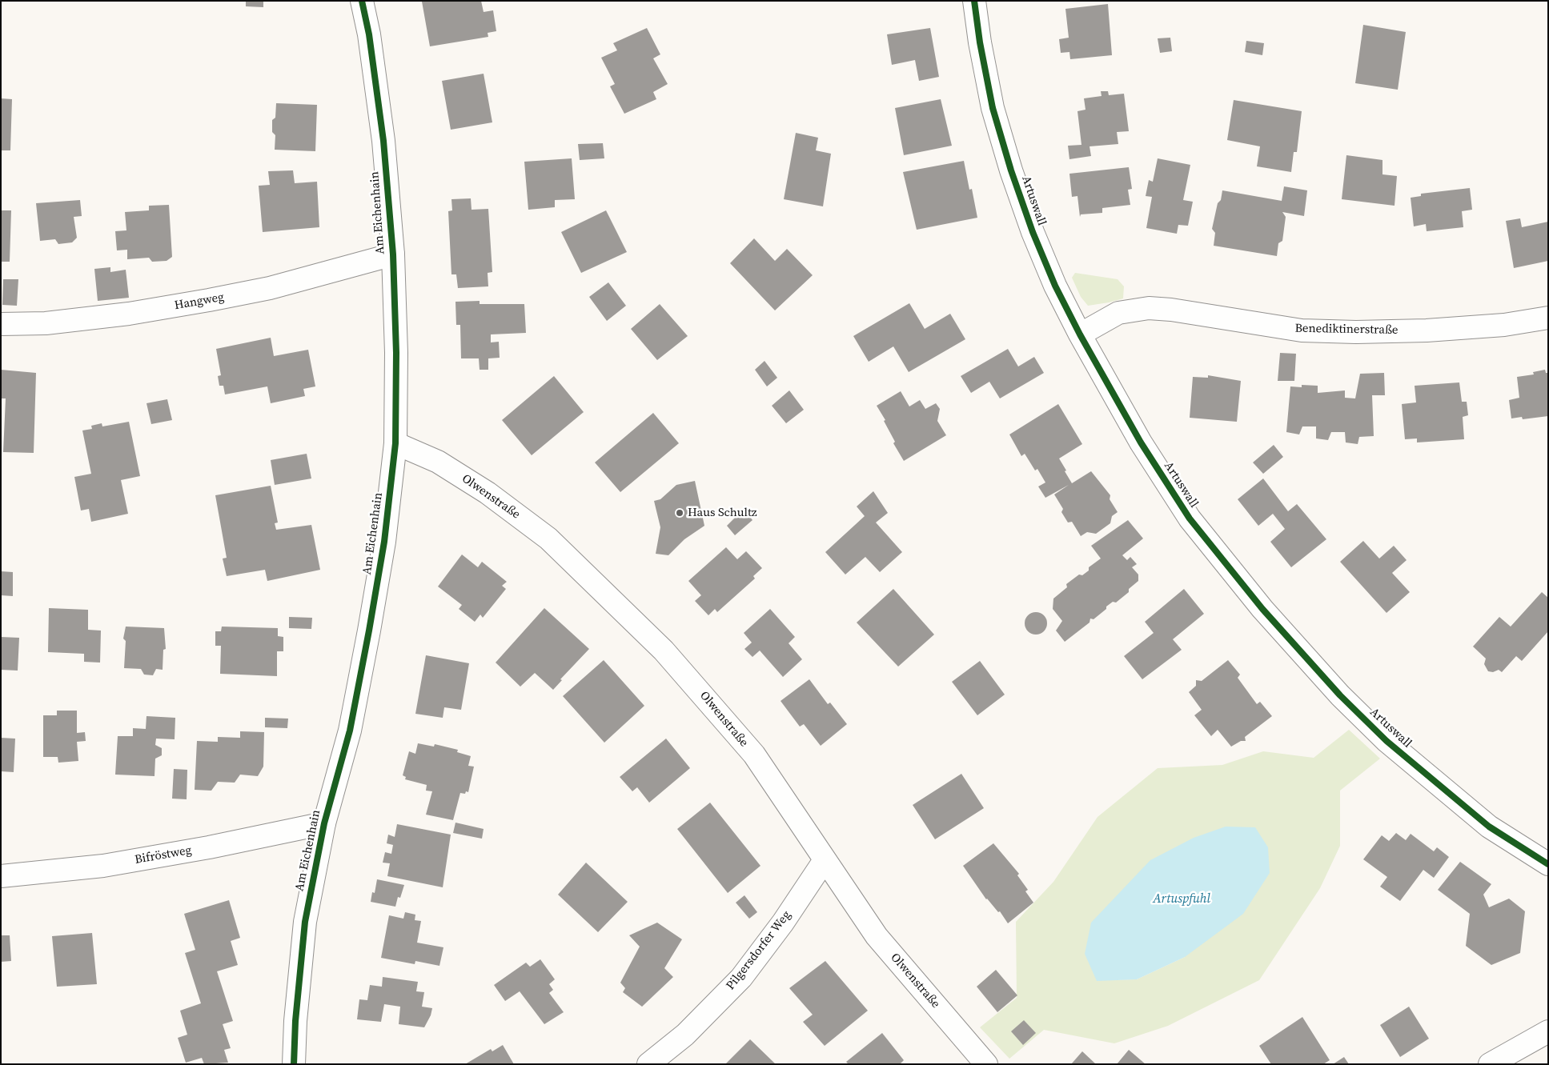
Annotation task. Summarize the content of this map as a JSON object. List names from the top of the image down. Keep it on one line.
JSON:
{"streets":{"street":["Artuswall","Am Eichenhain","Hangweg","Benediktinerstraße","Olwenstraße","Bifröstweg","Pilgersdorfer Weg"]},"crossings":[["Artuswall","Benediktinerstraße"],["Am Eichenhain","Hangweg"],["Am Eichenhain","Olwenstraße"],["Am Eichenhain","Bifröstweg"],["Olwenstraße","Pilgersdorfer Weg"]],"water":["Artuspfuhl"],"places":["Haus Schultz"]}
